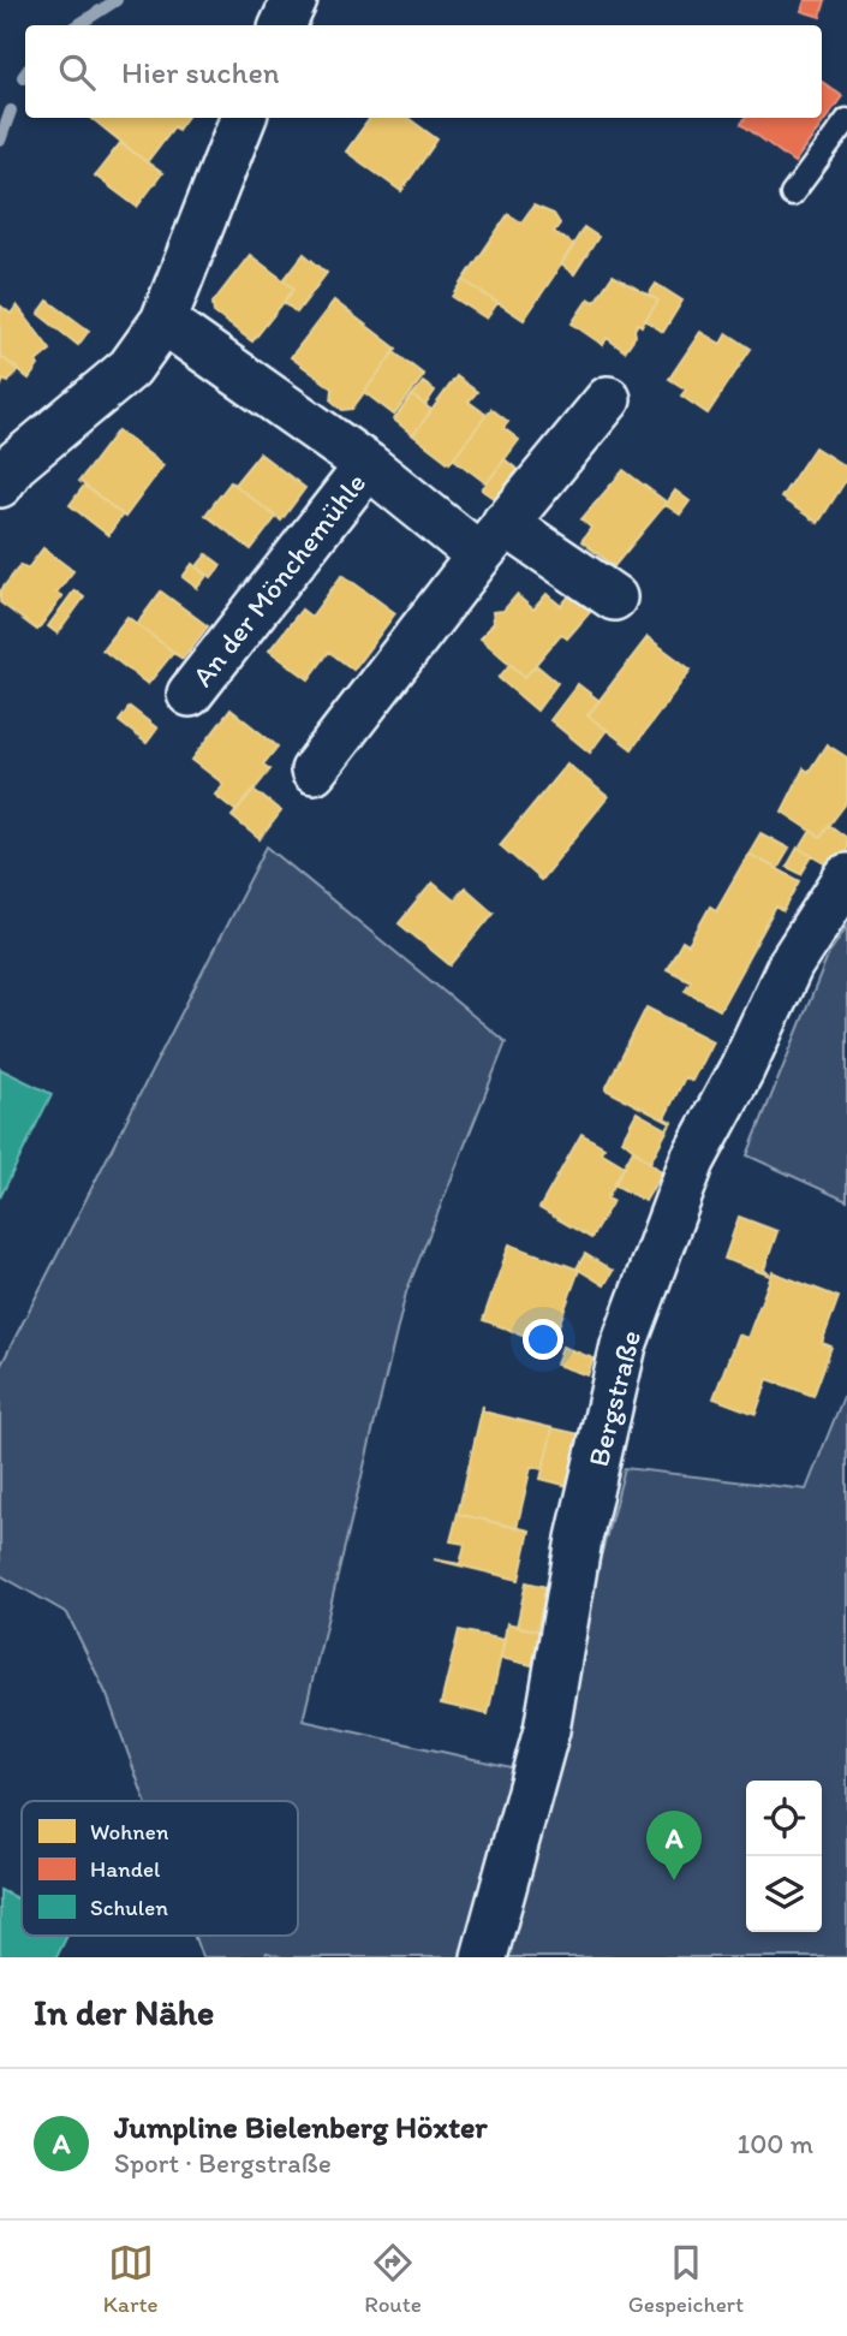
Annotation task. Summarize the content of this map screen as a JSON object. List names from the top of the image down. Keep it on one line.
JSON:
{"streets":{"street":["An der Mönchemühle","Bergstraße"]},"legend":["Wohnen","Handel","Schulen"],"page":{"search":"Hier suchen","pins":"A","heading":"In der Nähe","list":[{"mark":"A","name":"Jumpline Bielenberg Höxter","note":"Sport · Bergstraße","value":"100 m"}],"nav":["Karte","Route","Gespeichert"]}}
